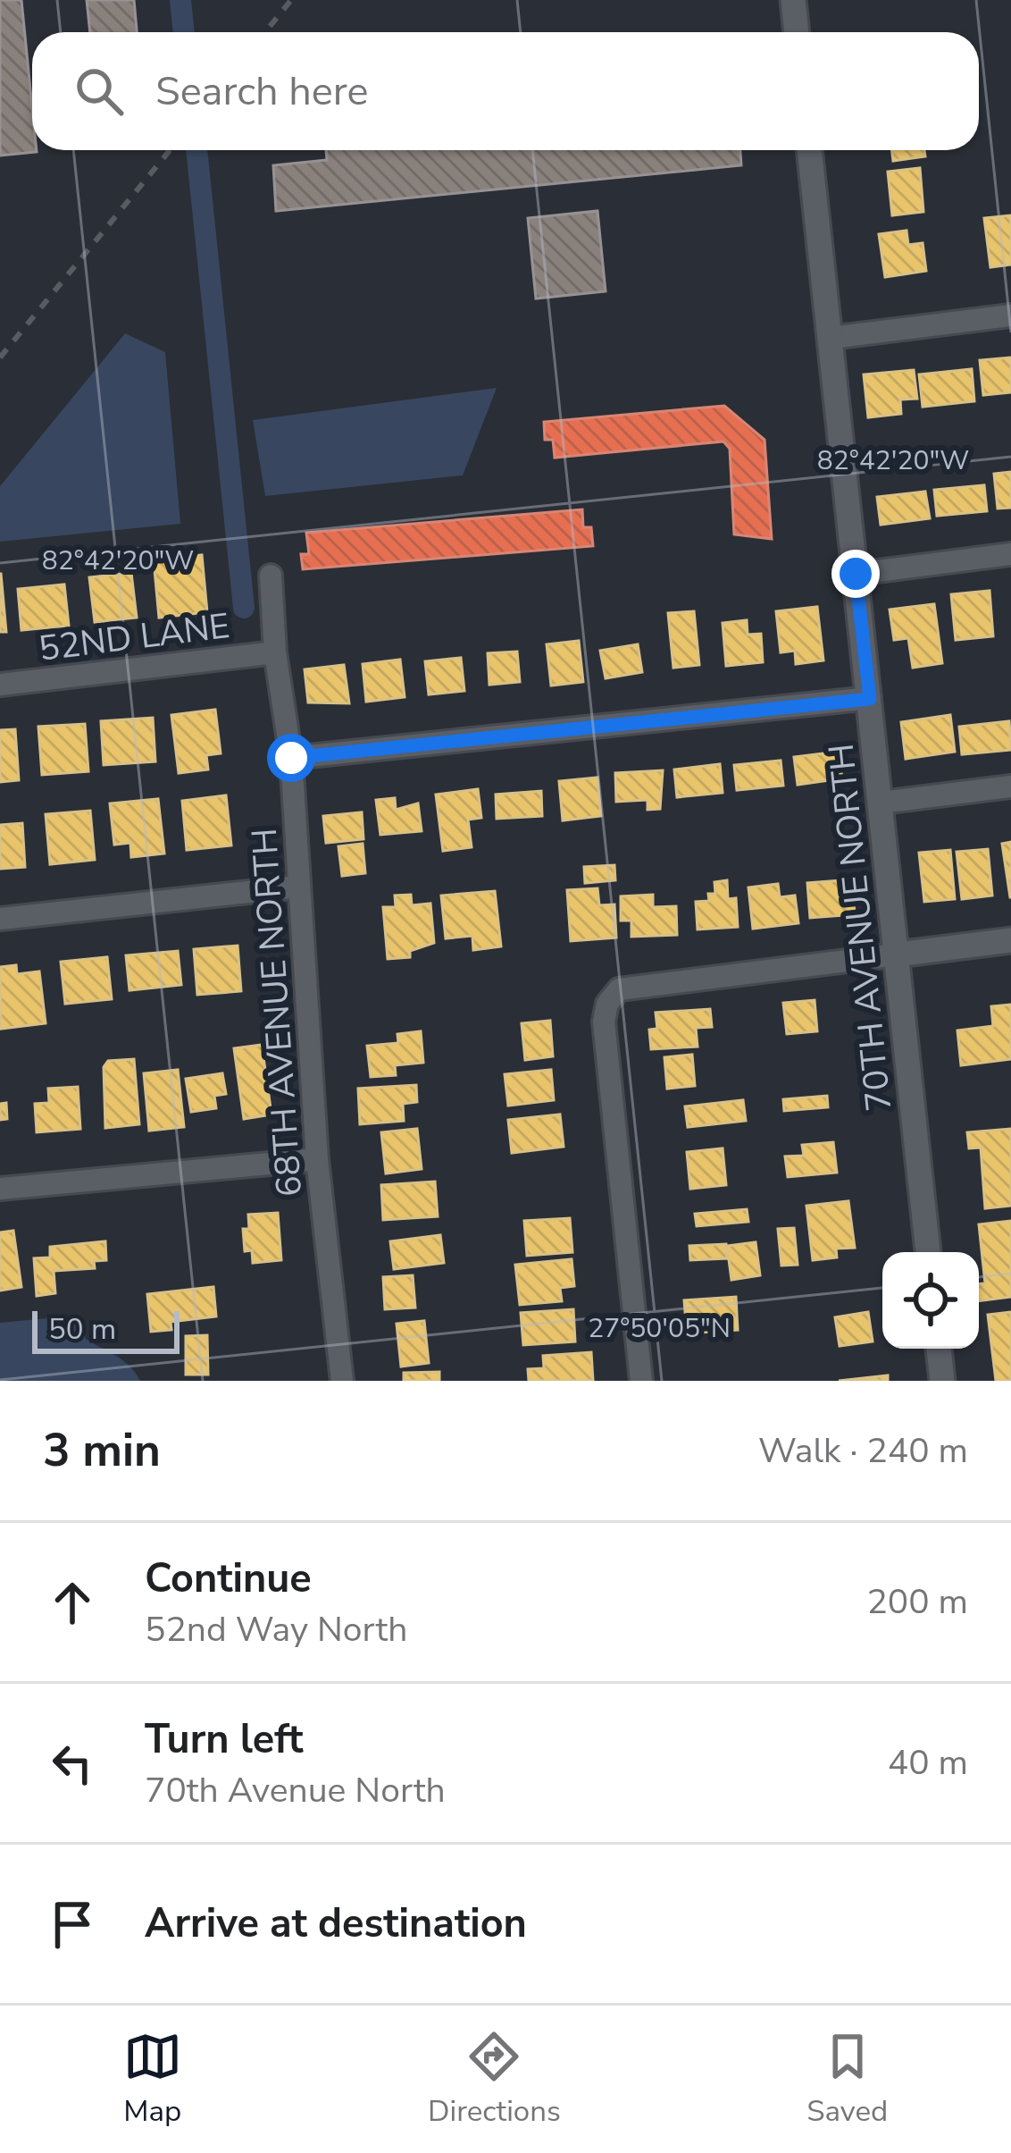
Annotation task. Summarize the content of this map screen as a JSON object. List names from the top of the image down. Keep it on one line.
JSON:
{"streets":{"street":["52ND LANE","70TH AVENUE NORTH","68TH AVENUE NORTH"]},"crossings":[["52ND LANE","68TH AVENUE NORTH"]],"scale_bar":"50 m","page":{"search":"Search here","scale":"50 m","heading":["3 min","Walk · 240 m"],"list":[["Continue","52nd Way North","200 m"],["Turn left","70th Avenue North","40 m"],"Arrive at destination"],"nav":["Map","Directions","Saved"]},"coordinates":["82°42'20\"W","27°50'05\"N"]}
